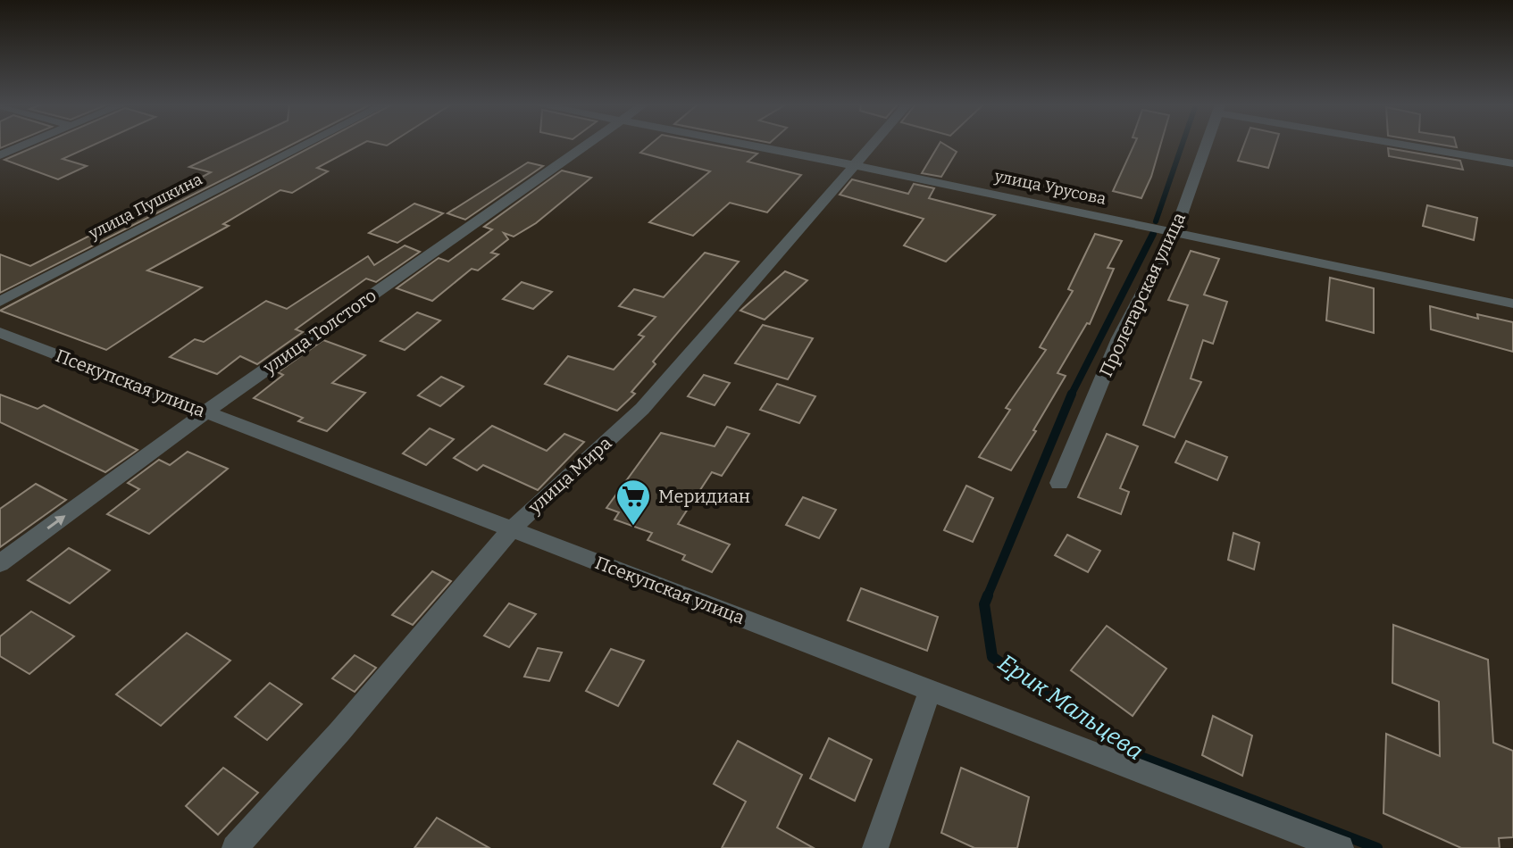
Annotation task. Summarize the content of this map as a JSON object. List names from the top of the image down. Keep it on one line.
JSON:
{"streets":{"street":["улица Урусова","улица Пушкина","Пролетарская улица","улица Толстого","Псекупская улица","улица Мира"]},"crossings":[["улица Урусова","Пролетарская улица"],["улица Урусова","улица Мира"],["улица Толстого","Псекупская улица"],["Псекупская улица","улица Мира"]],"one_way":["улица Толстого"],"water":["Ерик Мальцева"],"places":{"supermarket":["Меридиан"]}}
